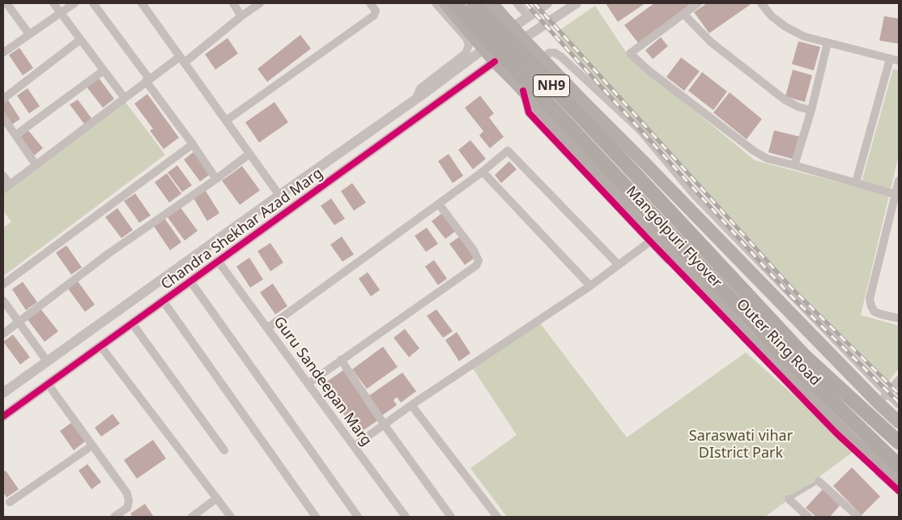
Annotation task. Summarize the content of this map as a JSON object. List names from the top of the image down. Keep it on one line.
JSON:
{"streets":{"highway":["NH9","Mangolpuri Flyover"],"main road":["Outer Ring Road"],"street":["Chandra Shekhar Azad Marg","Guru Sandeepan Marg"]},"crossings":[["Chandra Shekhar Azad Marg","Outer Ring Road"],["Chandra Shekhar Azad Marg","Guru Sandeepan Marg"]],"parks":["Saraswati vihar DIstrict Park"]}
